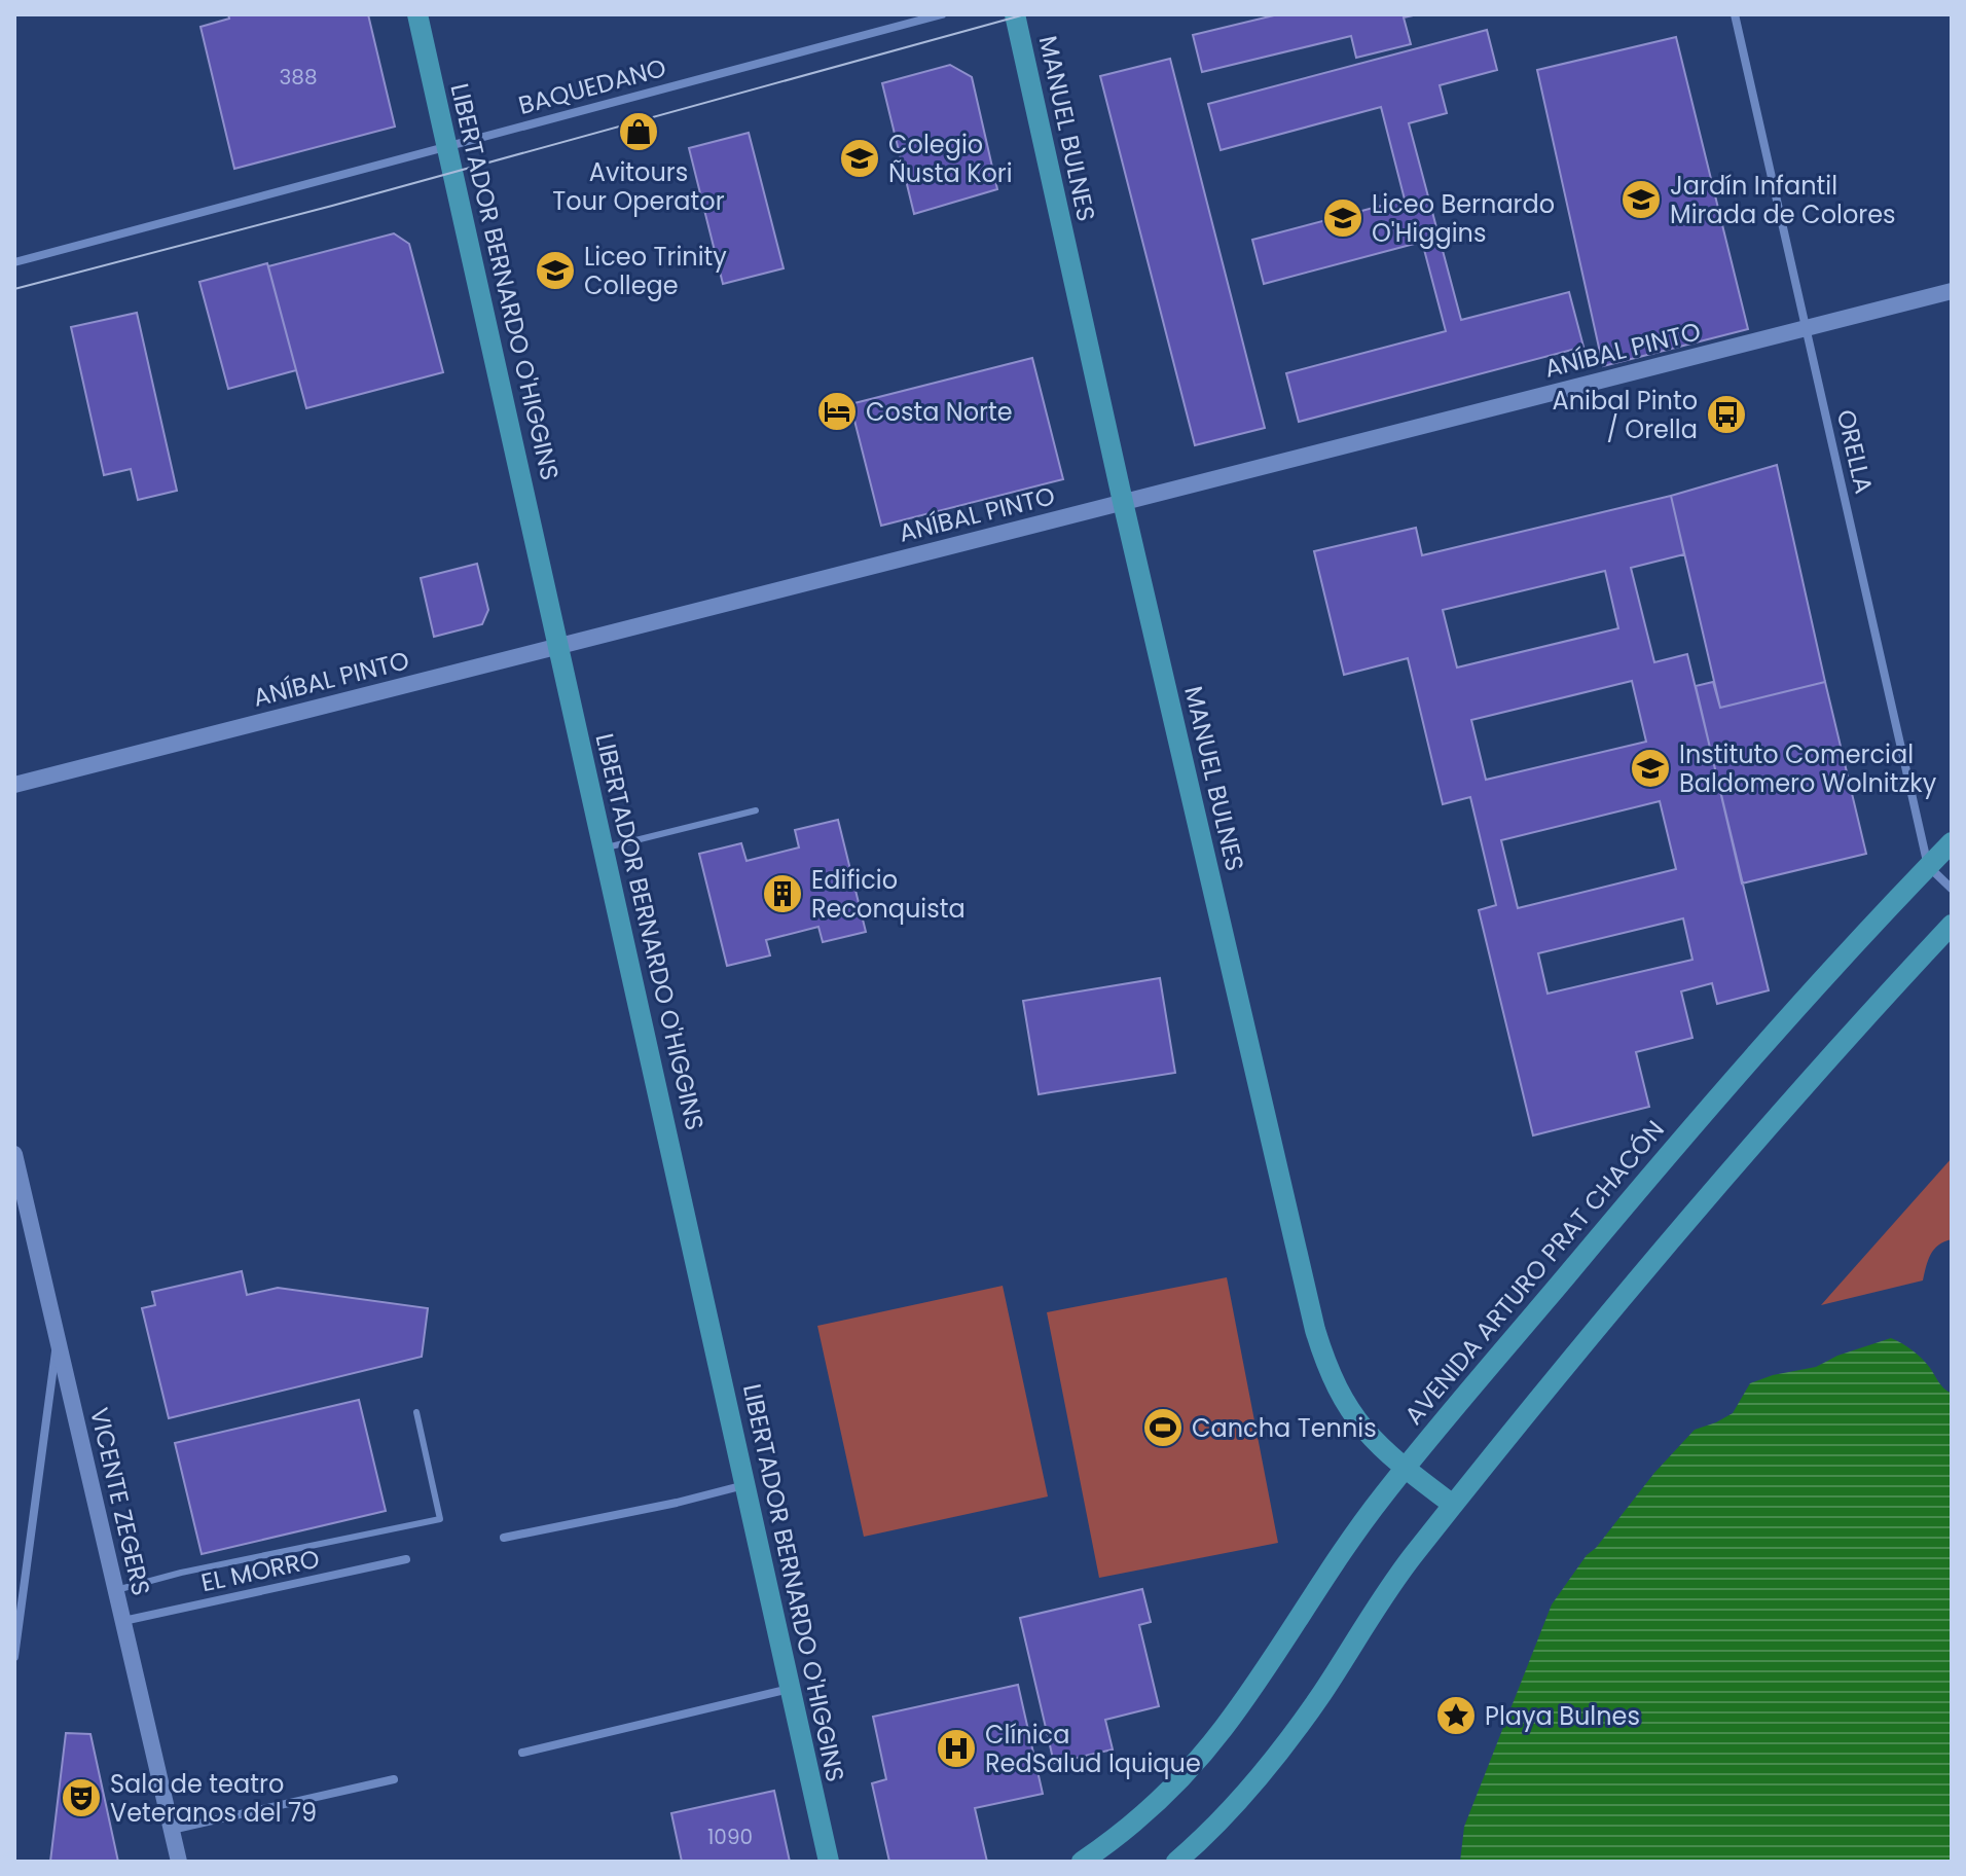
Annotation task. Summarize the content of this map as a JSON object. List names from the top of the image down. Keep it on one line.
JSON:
{"streets":{"main road":["MANUEL BULNES","LIBERTADOR BERNARDO O'HIGGINS","AVENIDA ARTURO PRAT CHACÓN"],"street":["BAQUEDANO","ANÍBAL PINTO","ORELLA","VICENTE ZEGERS","EL MORRO"]},"crossings":[["BAQUEDANO","LIBERTADOR BERNARDO O'HIGGINS"],["MANUEL BULNES","ANÍBAL PINTO"],["MANUEL BULNES","AVENIDA ARTURO PRAT CHACÓN"],["LIBERTADOR BERNARDO O'HIGGINS","ANÍBAL PINTO"],["ANÍBAL PINTO","ORELLA"],["ORELLA","AVENIDA ARTURO PRAT CHACÓN"],["VICENTE ZEGERS","EL MORRO"]],"places":{"shop":["Avitours Tour Operator"],"school or university":["Colegio Ñusta Kori","Jardín Infantil Mirada de Colores","Liceo Bernardo O'Higgins","Liceo Trinity College","Instituto Comercial Baldomero Wolnitzky"],"hotel":["Costa Norte"],"bus stop":["Anibal Pinto / Orella"],"building":["Edificio Reconquista"],"sports":["Cancha Tennis"],"place":["Playa Bulnes"],"hospital":["Clínica RedSalud Iquique"],"theatre":["Sala de teatro Veteranos del 79"]},"house_numbers":["388","1090"]}
